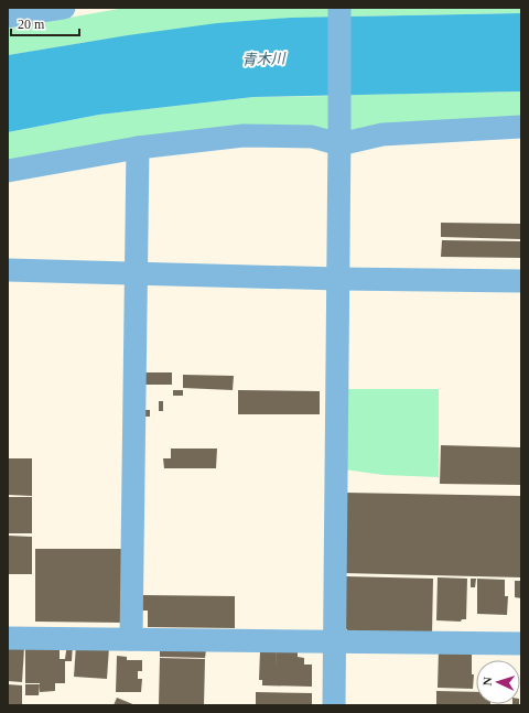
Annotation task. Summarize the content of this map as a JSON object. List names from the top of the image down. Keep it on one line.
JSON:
{"water":["青木川"],"scale_bar":"20 m","north":"left"}
